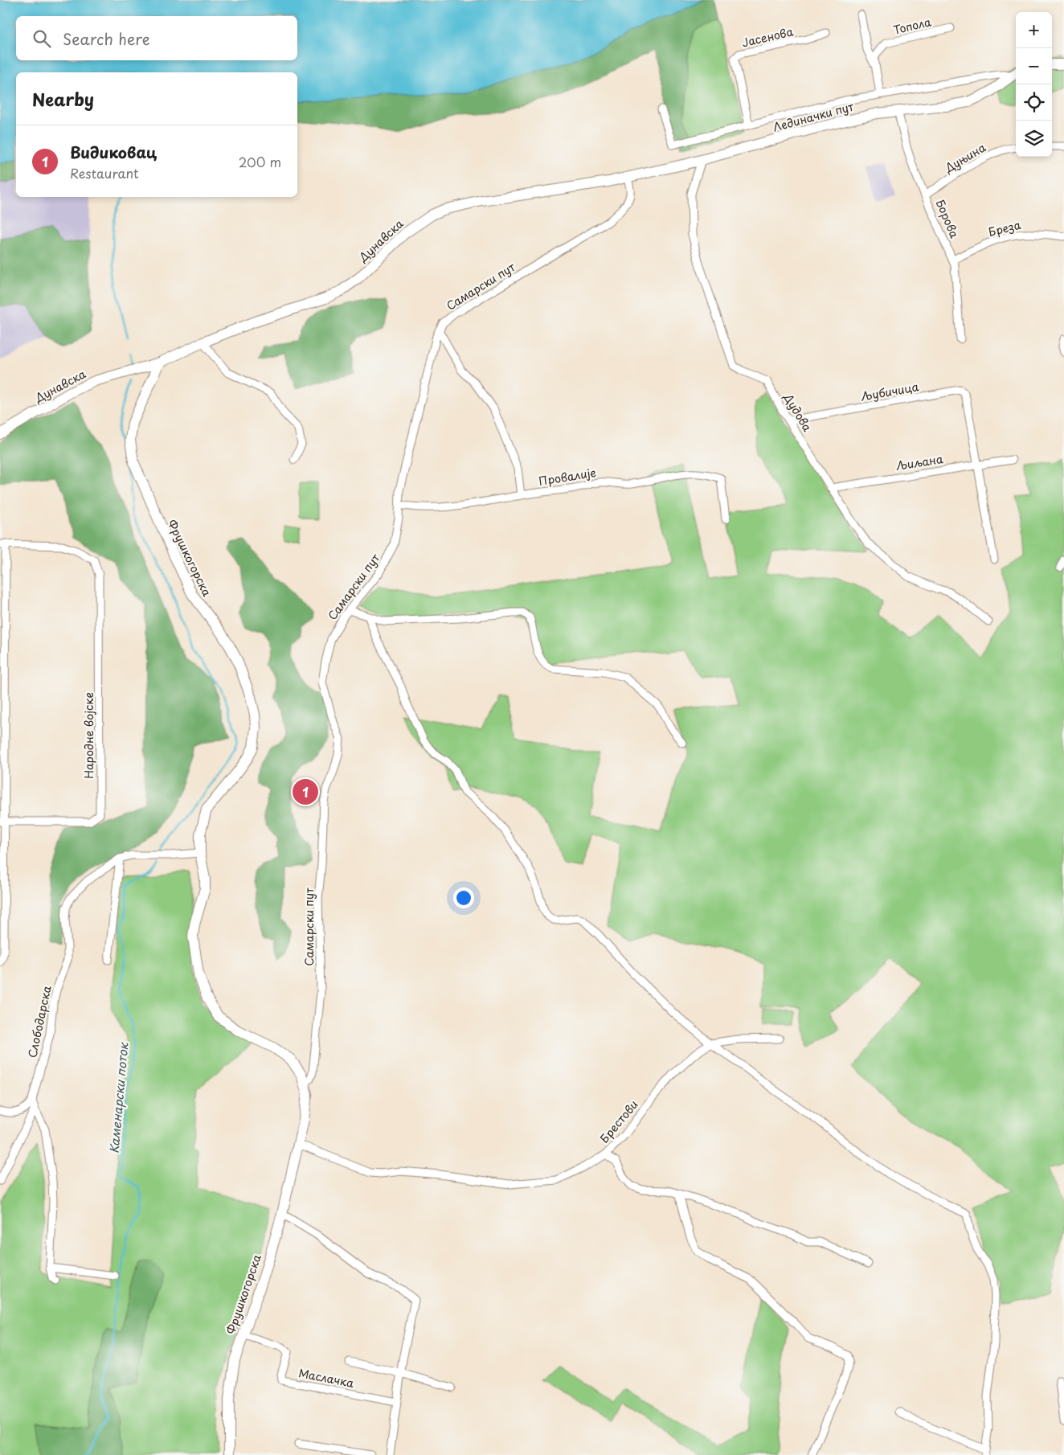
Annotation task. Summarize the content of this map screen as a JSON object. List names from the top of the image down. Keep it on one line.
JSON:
{"streets":{"street":["Топола","Јасенова","Лединачки пут","Дуњина","Борова","Бреза","Дунавска","Самарски пут","Љубичица","Дудова","Љиљана","Провалије","Фрушкогорска","Народне војске","Слободарска","Брестови","Маслачка"]},"crossings":[["Лединачки пут","Борова"],["Лединачки пут","Дунавска"],["Лединачки пут","Самарски пут"],["Лединачки пут","Дудова"],["Дуњина","Борова"],["Борова","Бреза"],["Дунавска","Фрушкогорска"],["Самарски пут","Провалије"],["Самарски пут","Фрушкогорска"],["Љубичица","Дудова"],["Љубичица","Љиљана"],["Дудова","Љиљана"],["Фрушкогорска","Слободарска"],["Фрушкогорска","Брестови"],["Фрушкогорска","Маслачка"]],"water":["Каменарски поток"],"page":{"map_buttons":["+","−"],"search":"Search here","heading":"Nearby","list":[{"mark":"1","name":"Видиковац","note":"Restaurant","value":"200 m"}],"pins":"1"}}
